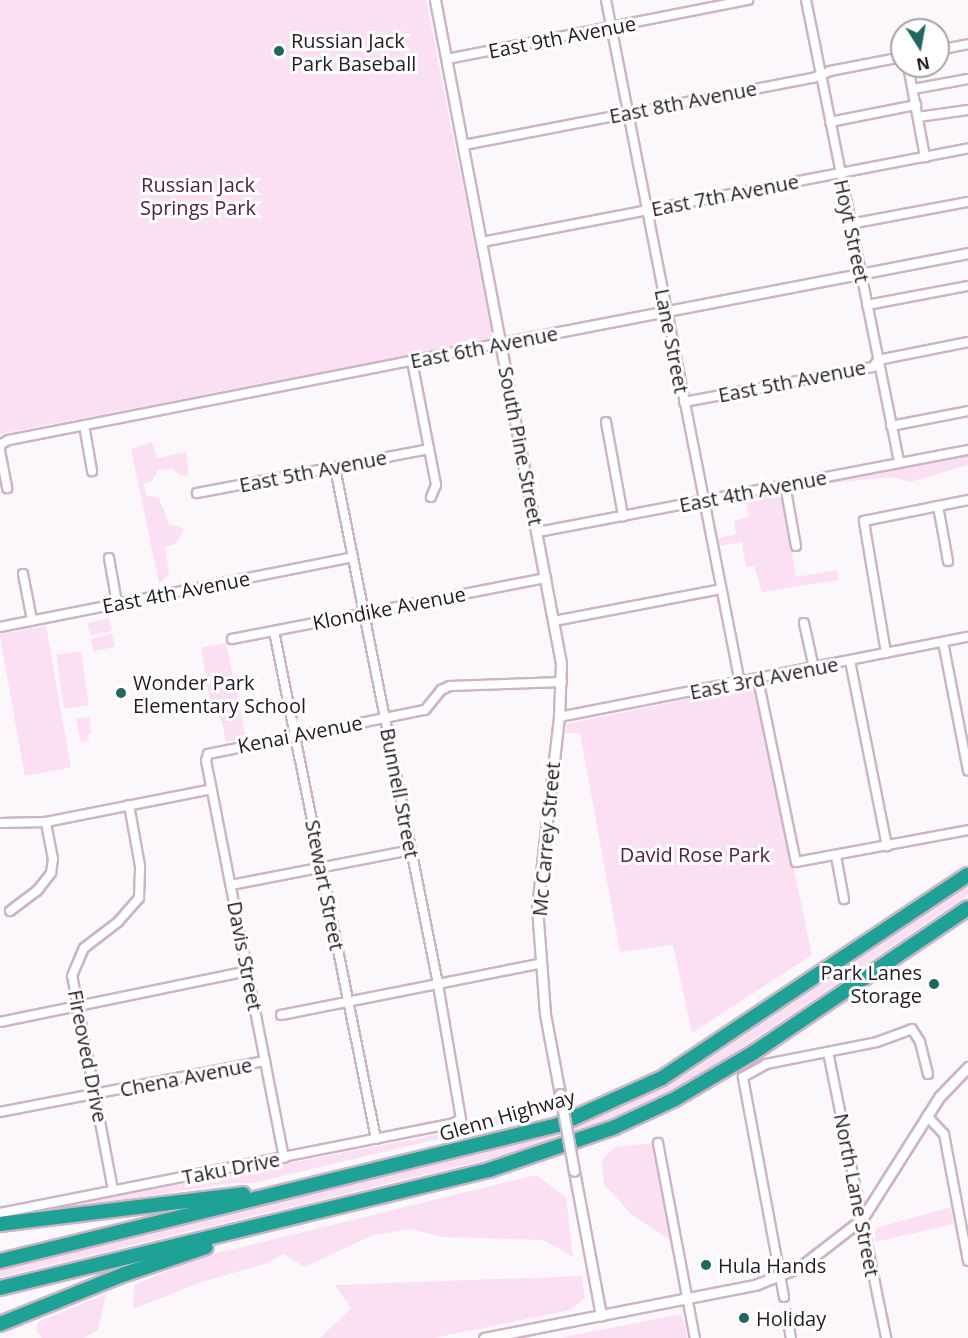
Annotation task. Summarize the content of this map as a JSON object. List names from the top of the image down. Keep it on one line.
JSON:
{"streets":{"highway":["Glenn Highway"],"street":["East 9th Avenue","East 8th Avenue","East 7th Avenue","Hoyt Street","Lane Street","East 6th Avenue","East 5th Avenue","South Pine Street","East 4th Avenue","Klondike Avenue","East 3rd Avenue","Kenai Avenue","Bunnell Street","Mc Carrey Street","Stewart Street","Davis Street","Fireoved Drive","Chena Avenue","Taku Drive","North Lane Street"]},"crossings":[["East 9th Avenue","Lane Street"],["East 9th Avenue","South Pine Street"],["East 8th Avenue","Hoyt Street"],["East 8th Avenue","Lane Street"],["East 8th Avenue","South Pine Street"],["East 7th Avenue","Hoyt Street"],["East 7th Avenue","Lane Street"],["East 7th Avenue","South Pine Street"],["Hoyt Street","East 6th Avenue"],["Hoyt Street","East 5th Avenue"],["Hoyt Street","East 4th Avenue"],["Lane Street","East 6th Avenue"],["Lane Street","East 5th Avenue"],["Lane Street","East 4th Avenue"],["Lane Street","East 3rd Avenue"],["East 6th Avenue","South Pine Street"],["East 5th Avenue","Bunnell Street"],["South Pine Street","East 4th Avenue"],["South Pine Street","Klondike Avenue"],["South Pine Street","East 3rd Avenue"],["South Pine Street","Kenai Avenue"],["South Pine Street","Mc Carrey Street"],["East 4th Avenue","Bunnell Street"],["Klondike Avenue","Bunnell Street"],["Klondike Avenue","Stewart Street"],["East 3rd Avenue","Mc Carrey Street"],["Kenai Avenue","Bunnell Street"],["Kenai Avenue","Stewart Street"],["Kenai Avenue","Davis Street"],["Bunnell Street","Taku Drive"],["Stewart Street","Taku Drive"],["Davis Street","Chena Avenue"],["Davis Street","Taku Drive"],["Fireoved Drive","Chena Avenue"],["Fireoved Drive","Taku Drive"]],"parks":["Russian Jack Springs Park","David Rose Park"],"places":["Russian Jack Park Baseball","Wonder Park Elementary School","Park Lanes Storage","Hula Hands","Holiday"],"north":"bottom"}
